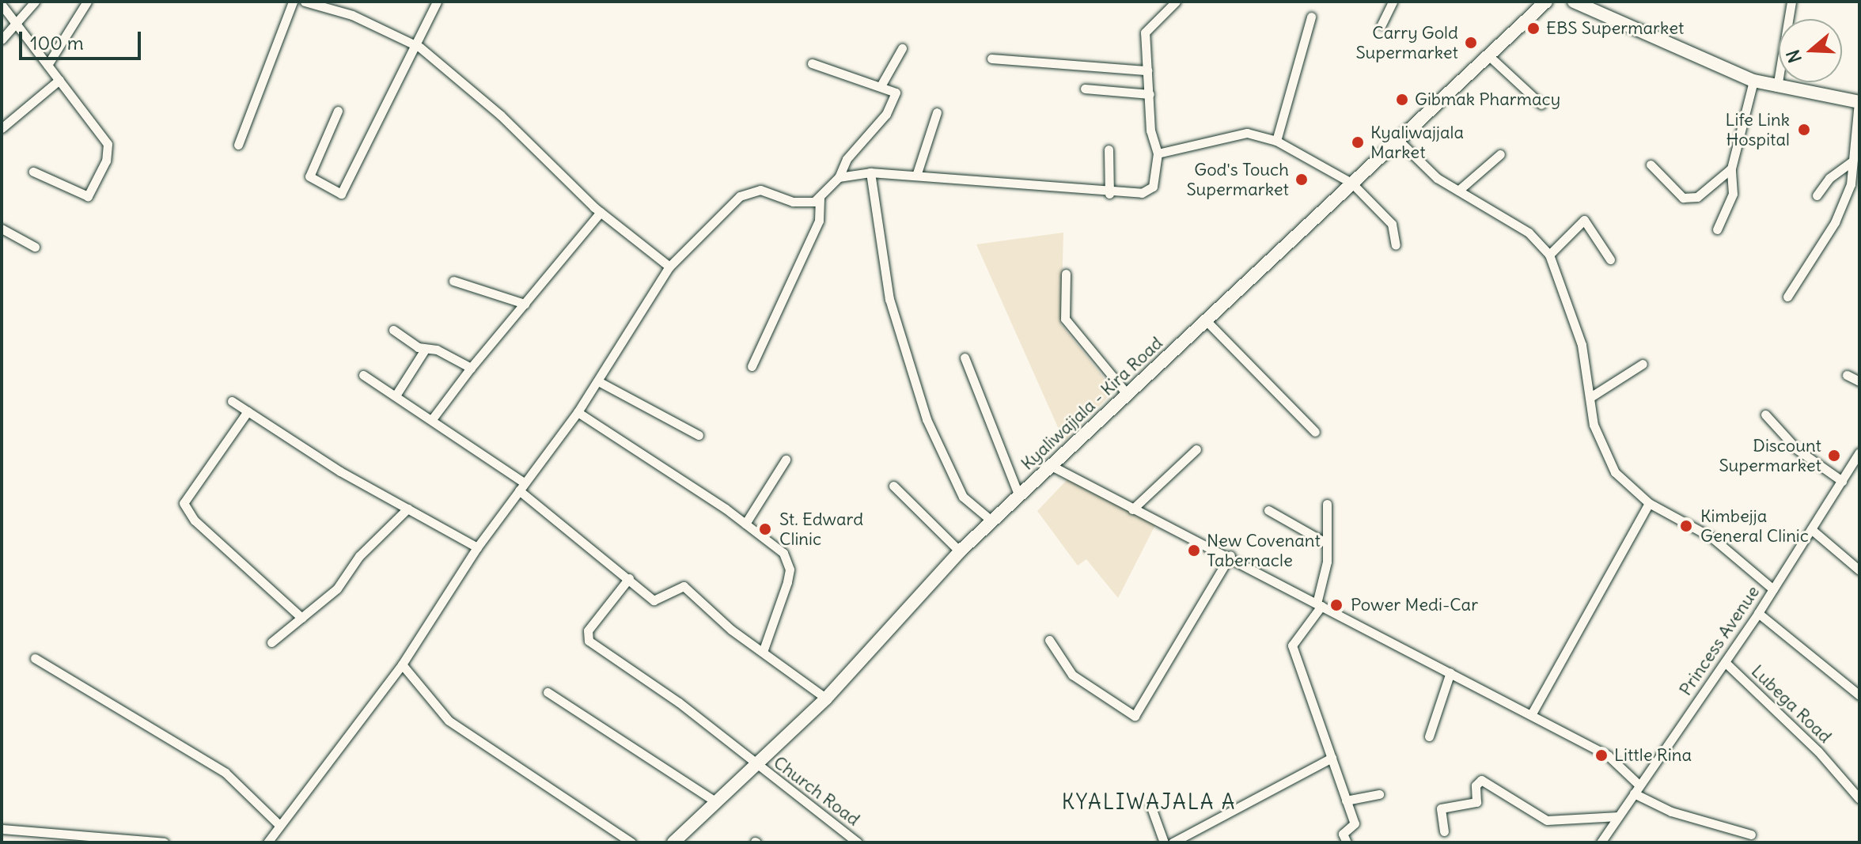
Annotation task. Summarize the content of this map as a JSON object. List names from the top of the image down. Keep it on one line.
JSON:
{"streets":{"street":["Kyaliwajjala - Kira Road","Princess Avenue","Lubega Road","Church Road"]},"crossings":[["Kyaliwajjala - Kira Road","Church Road"],["Princess Avenue","Lubega Road"]],"districts":["KYALIWAJALA A"],"places":["EBS Supermarket","Carry Gold Supermarket","Gibmak Pharmacy","Life Link Hospital","Kyaliwajjala Market","God's Touch Supermarket","Discount Supermarket","Kimbejja General Clinic","St. Edward Clinic","New Covenant Tabernacle","Power Medi-Car","Little Rina"],"scale_bar":"100 m","north":"left"}
